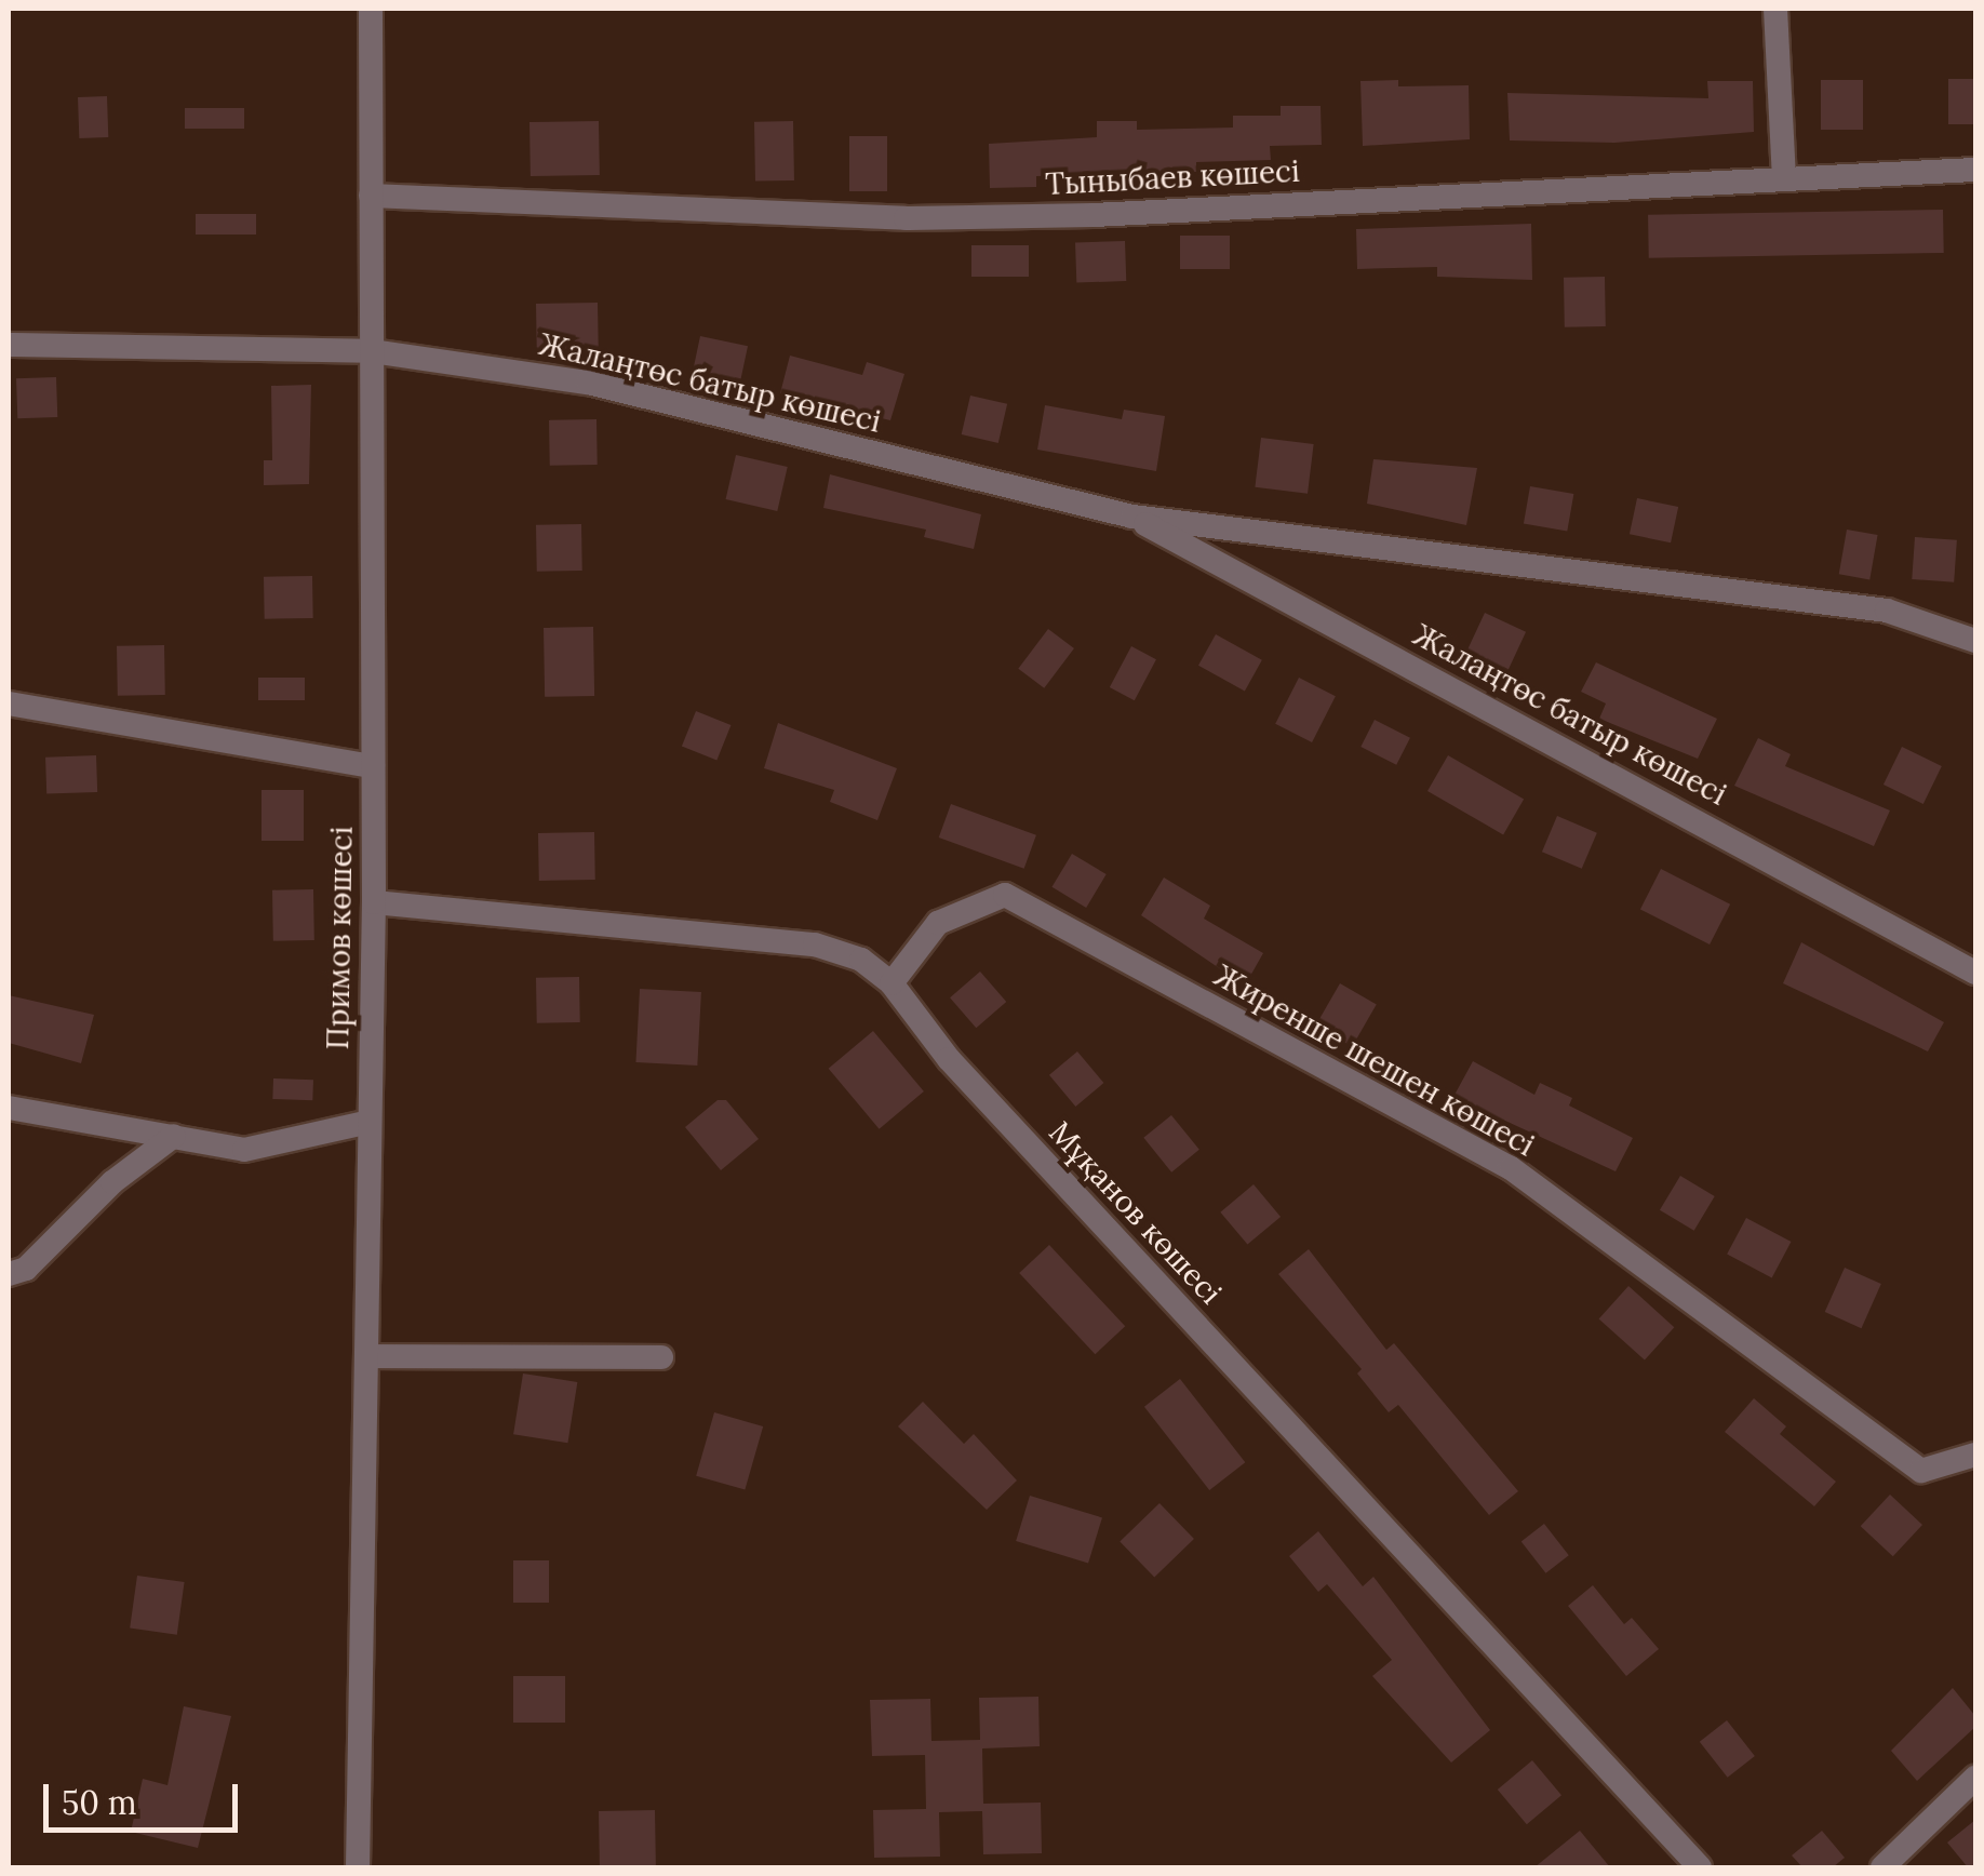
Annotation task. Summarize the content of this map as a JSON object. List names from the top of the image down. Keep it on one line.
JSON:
{"streets":{"street":["Тыныбаев көшесі","Жалаңтөс батыр көшесі","Примов көшесі","Жиренше шешен көшесі","Мұқанов көшесі"]},"crossings":[["Тыныбаев көшесі","Примов көшесі"],["Жалаңтөс батыр көшесі","Примов көшесі"],["Примов көшесі","Мұқанов көшесі"],["Жиренше шешен көшесі","Мұқанов көшесі"]],"scale_bar":"50 m"}
